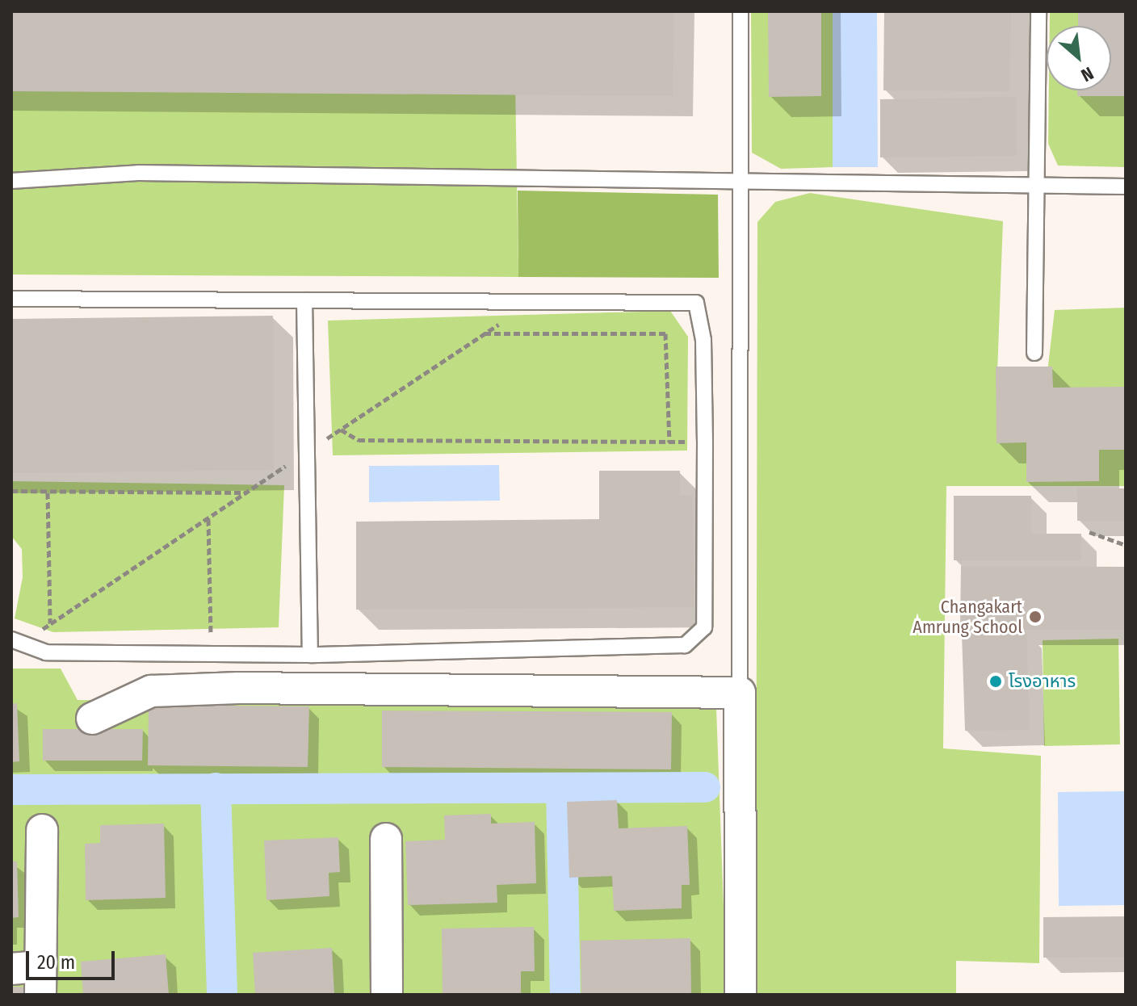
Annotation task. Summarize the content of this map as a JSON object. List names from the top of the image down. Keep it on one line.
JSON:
{"places":["Changakart Amrung School","โรงอาหาร"],"scale_bar":"20 m","north":"bottom right"}
